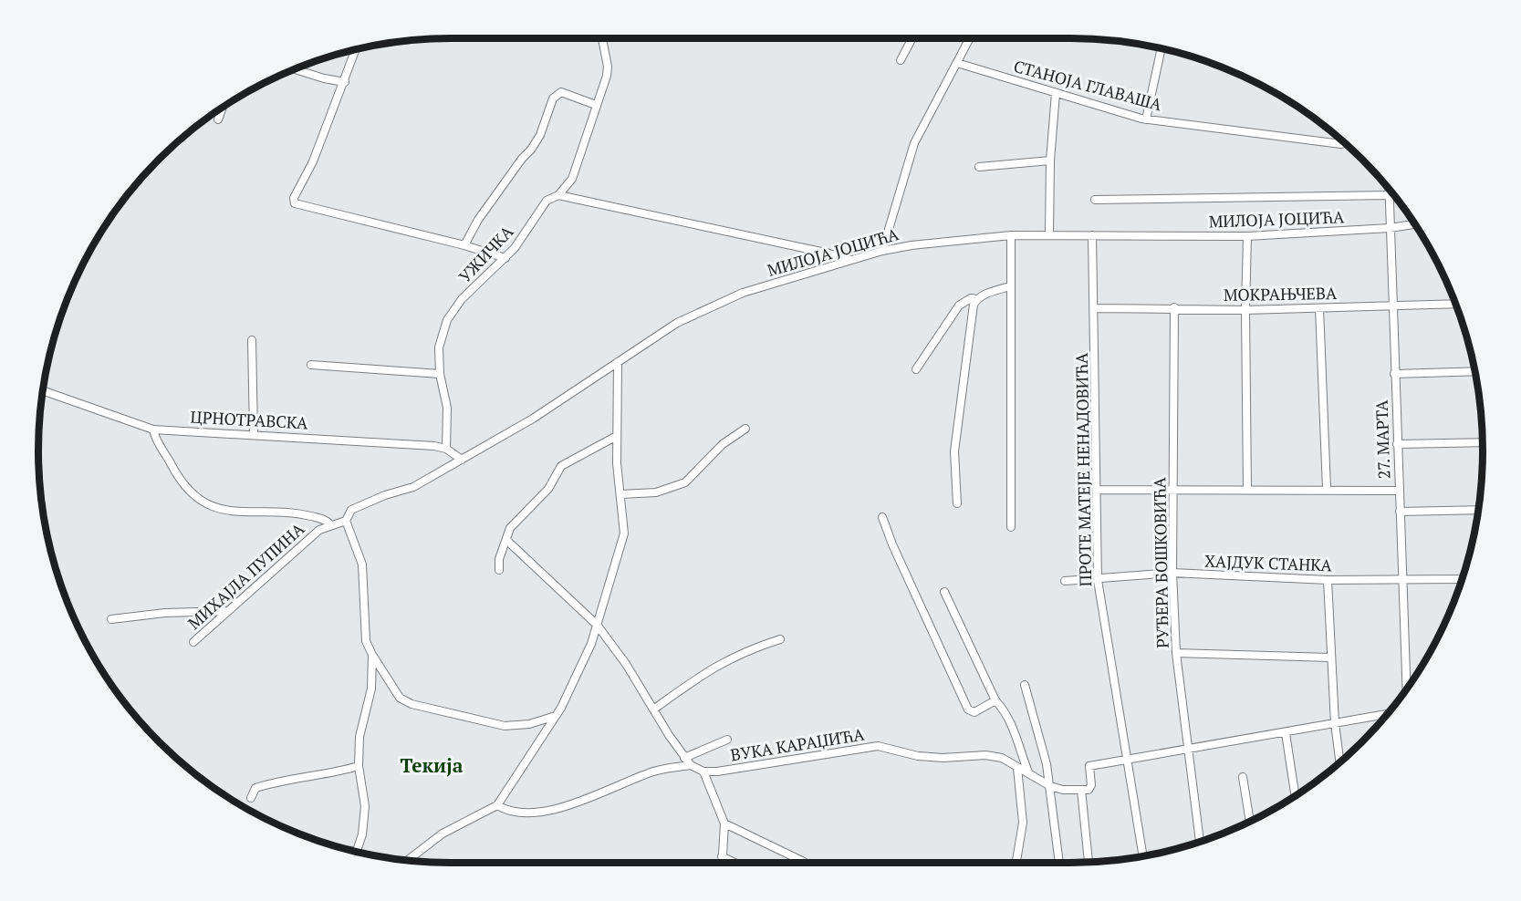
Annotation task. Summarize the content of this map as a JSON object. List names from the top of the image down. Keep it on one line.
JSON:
{"streets":{"street":["СТАНОЈА ГЛАВАША","МИЛОЈА ЈОЦИЋА","УЖИЧКА","МОКРАЊЧЕВА","ЦРНОТРАВСКА","27. МАРТА","ПРОТЕ МАТЕЈЕ НЕНАДОВИЋА","РУЂЕРА БОШКОВИЋА","ХАЈДУК СТАНКА","МИХАЈЛА ПУПИНА","ВУКА КАРАЏИЋА"]},"crossings":[["МИЛОЈА ЈОЦИЋА","ЦРНОТРАВСКА"],["МИЛОЈА ЈОЦИЋА","27. МАРТА"],["МИЛОЈА ЈОЦИЋА","ПРОТЕ МАТЕЈЕ НЕНАДОВИЋА"],["МИЛОЈА ЈОЦИЋА","МИХАЈЛА ПУПИНА"],["УЖИЧКА","ЦРНОТРАВСКА"],["МОКРАЊЧЕВА","27. МАРТА"],["МОКРАЊЧЕВА","ПРОТЕ МАТЕЈЕ НЕНАДОВИЋА"],["МОКРАЊЧЕВА","РУЂЕРА БОШКОВИЋА"],["ЦРНОТРАВСКА","МИХАЈЛА ПУПИНА"],["27. МАРТА","ХАЈДУК СТАНКА"],["ПРОТЕ МАТЕЈЕ НЕНАДОВИЋА","ХАЈДУК СТАНКА"],["РУЂЕРА БОШКОВИЋА","ХАЈДУК СТАНКА"]],"districts":["Текија"]}
